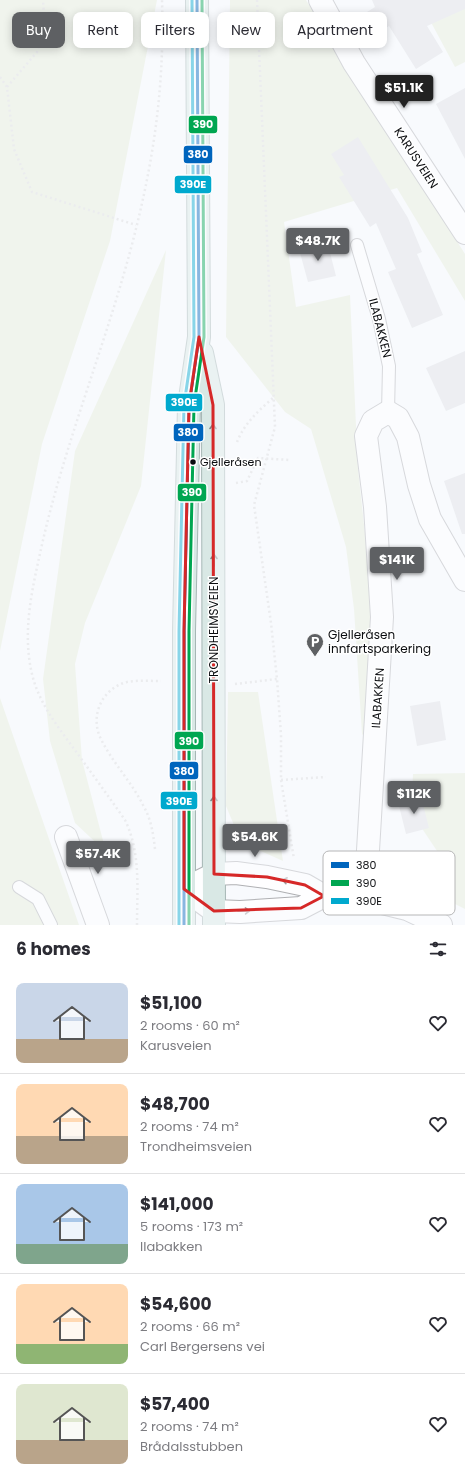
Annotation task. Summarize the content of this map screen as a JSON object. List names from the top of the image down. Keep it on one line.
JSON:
{"streets":{"highway":["TRONDHEIMSVEIEN"],"street":["KARUSVEIEN","ILABAKKEN"]},"places":{"other":["Gjelleråsen"],"parking":["Gjelleråsen innfartsparkering"]},"lines":["transit line 380","transit line 390","transit line 390E"],"legend":["380","390","390E"],"page":{"chip":["Buy","Rent","Filters","New","Apartment"],"price":["$51.1K","$48.7K","$141K","$112K","$54.6K","$57.4K"],"heading":"6 homes","list":[{"name":"$51,100","note":"2 rooms · 60 m² · Karusveien"},{"name":"$48,700","note":"2 rooms · 74 m² · Trondheimsveien"},{"name":"$141,000","note":"5 rooms · 173 m² · Ilabakken"},{"name":"$54,600","note":"2 rooms · 66 m² · Carl Bergersens vei"},{"name":"$57,400","note":"2 rooms · 74 m² · Brådalsstubben"}]}}
